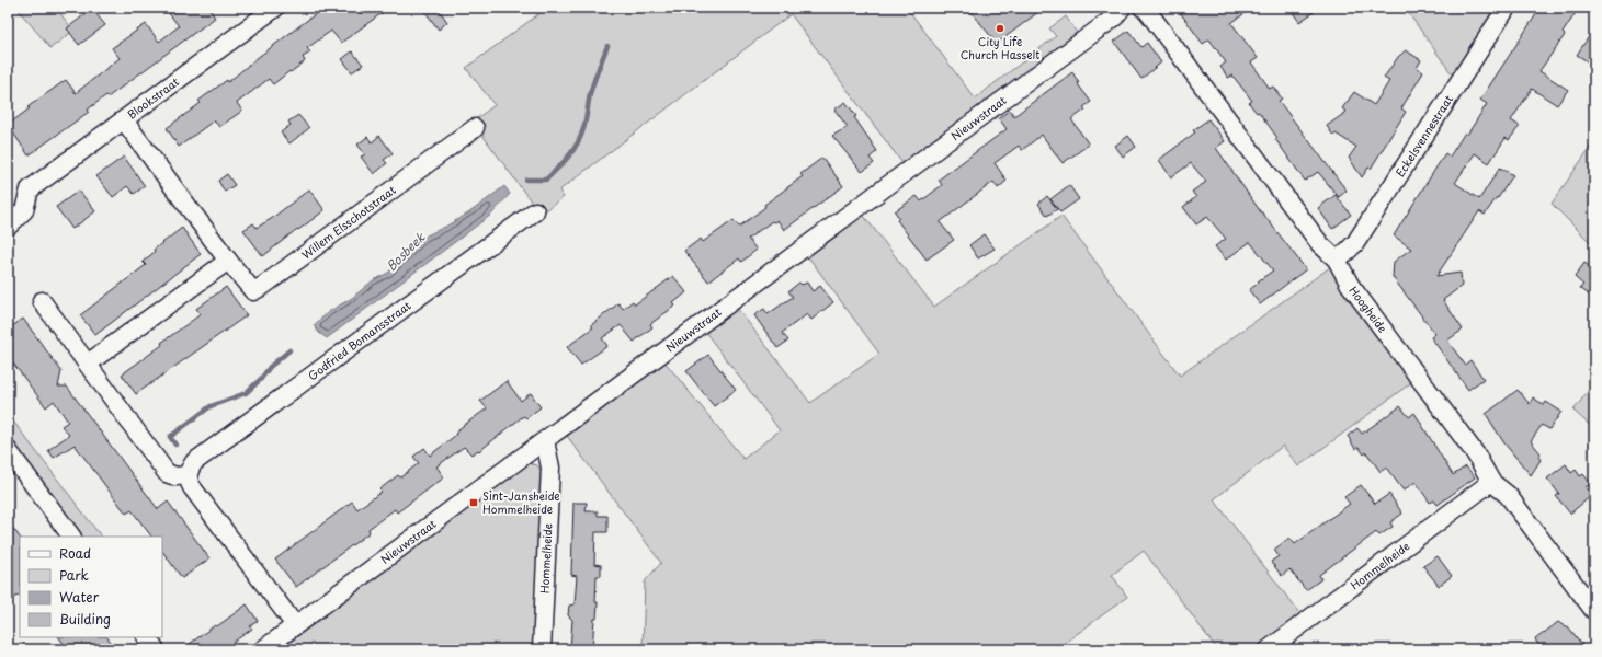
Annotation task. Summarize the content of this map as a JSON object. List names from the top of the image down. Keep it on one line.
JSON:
{"streets":{"street":["Blookstraat","Nieuwstraat","Eckelsvennestraat","Willem Elsschotstraat","Hoogheide","Godfried Bomansstraat","Hommelheide"]},"crossings":[["Blookstraat","Willem Elsschotstraat"],["Nieuwstraat","Hommelheide"],["Eckelsvennestraat","Hoogheide"],["Hoogheide","Hommelheide"]],"water":["Bosbeek"],"places":{"other":["City Life Church Hasselt"],"transit":["Sint-Jansheide Hommelheide"]},"legend":["Road","Park","Water","Building"]}
